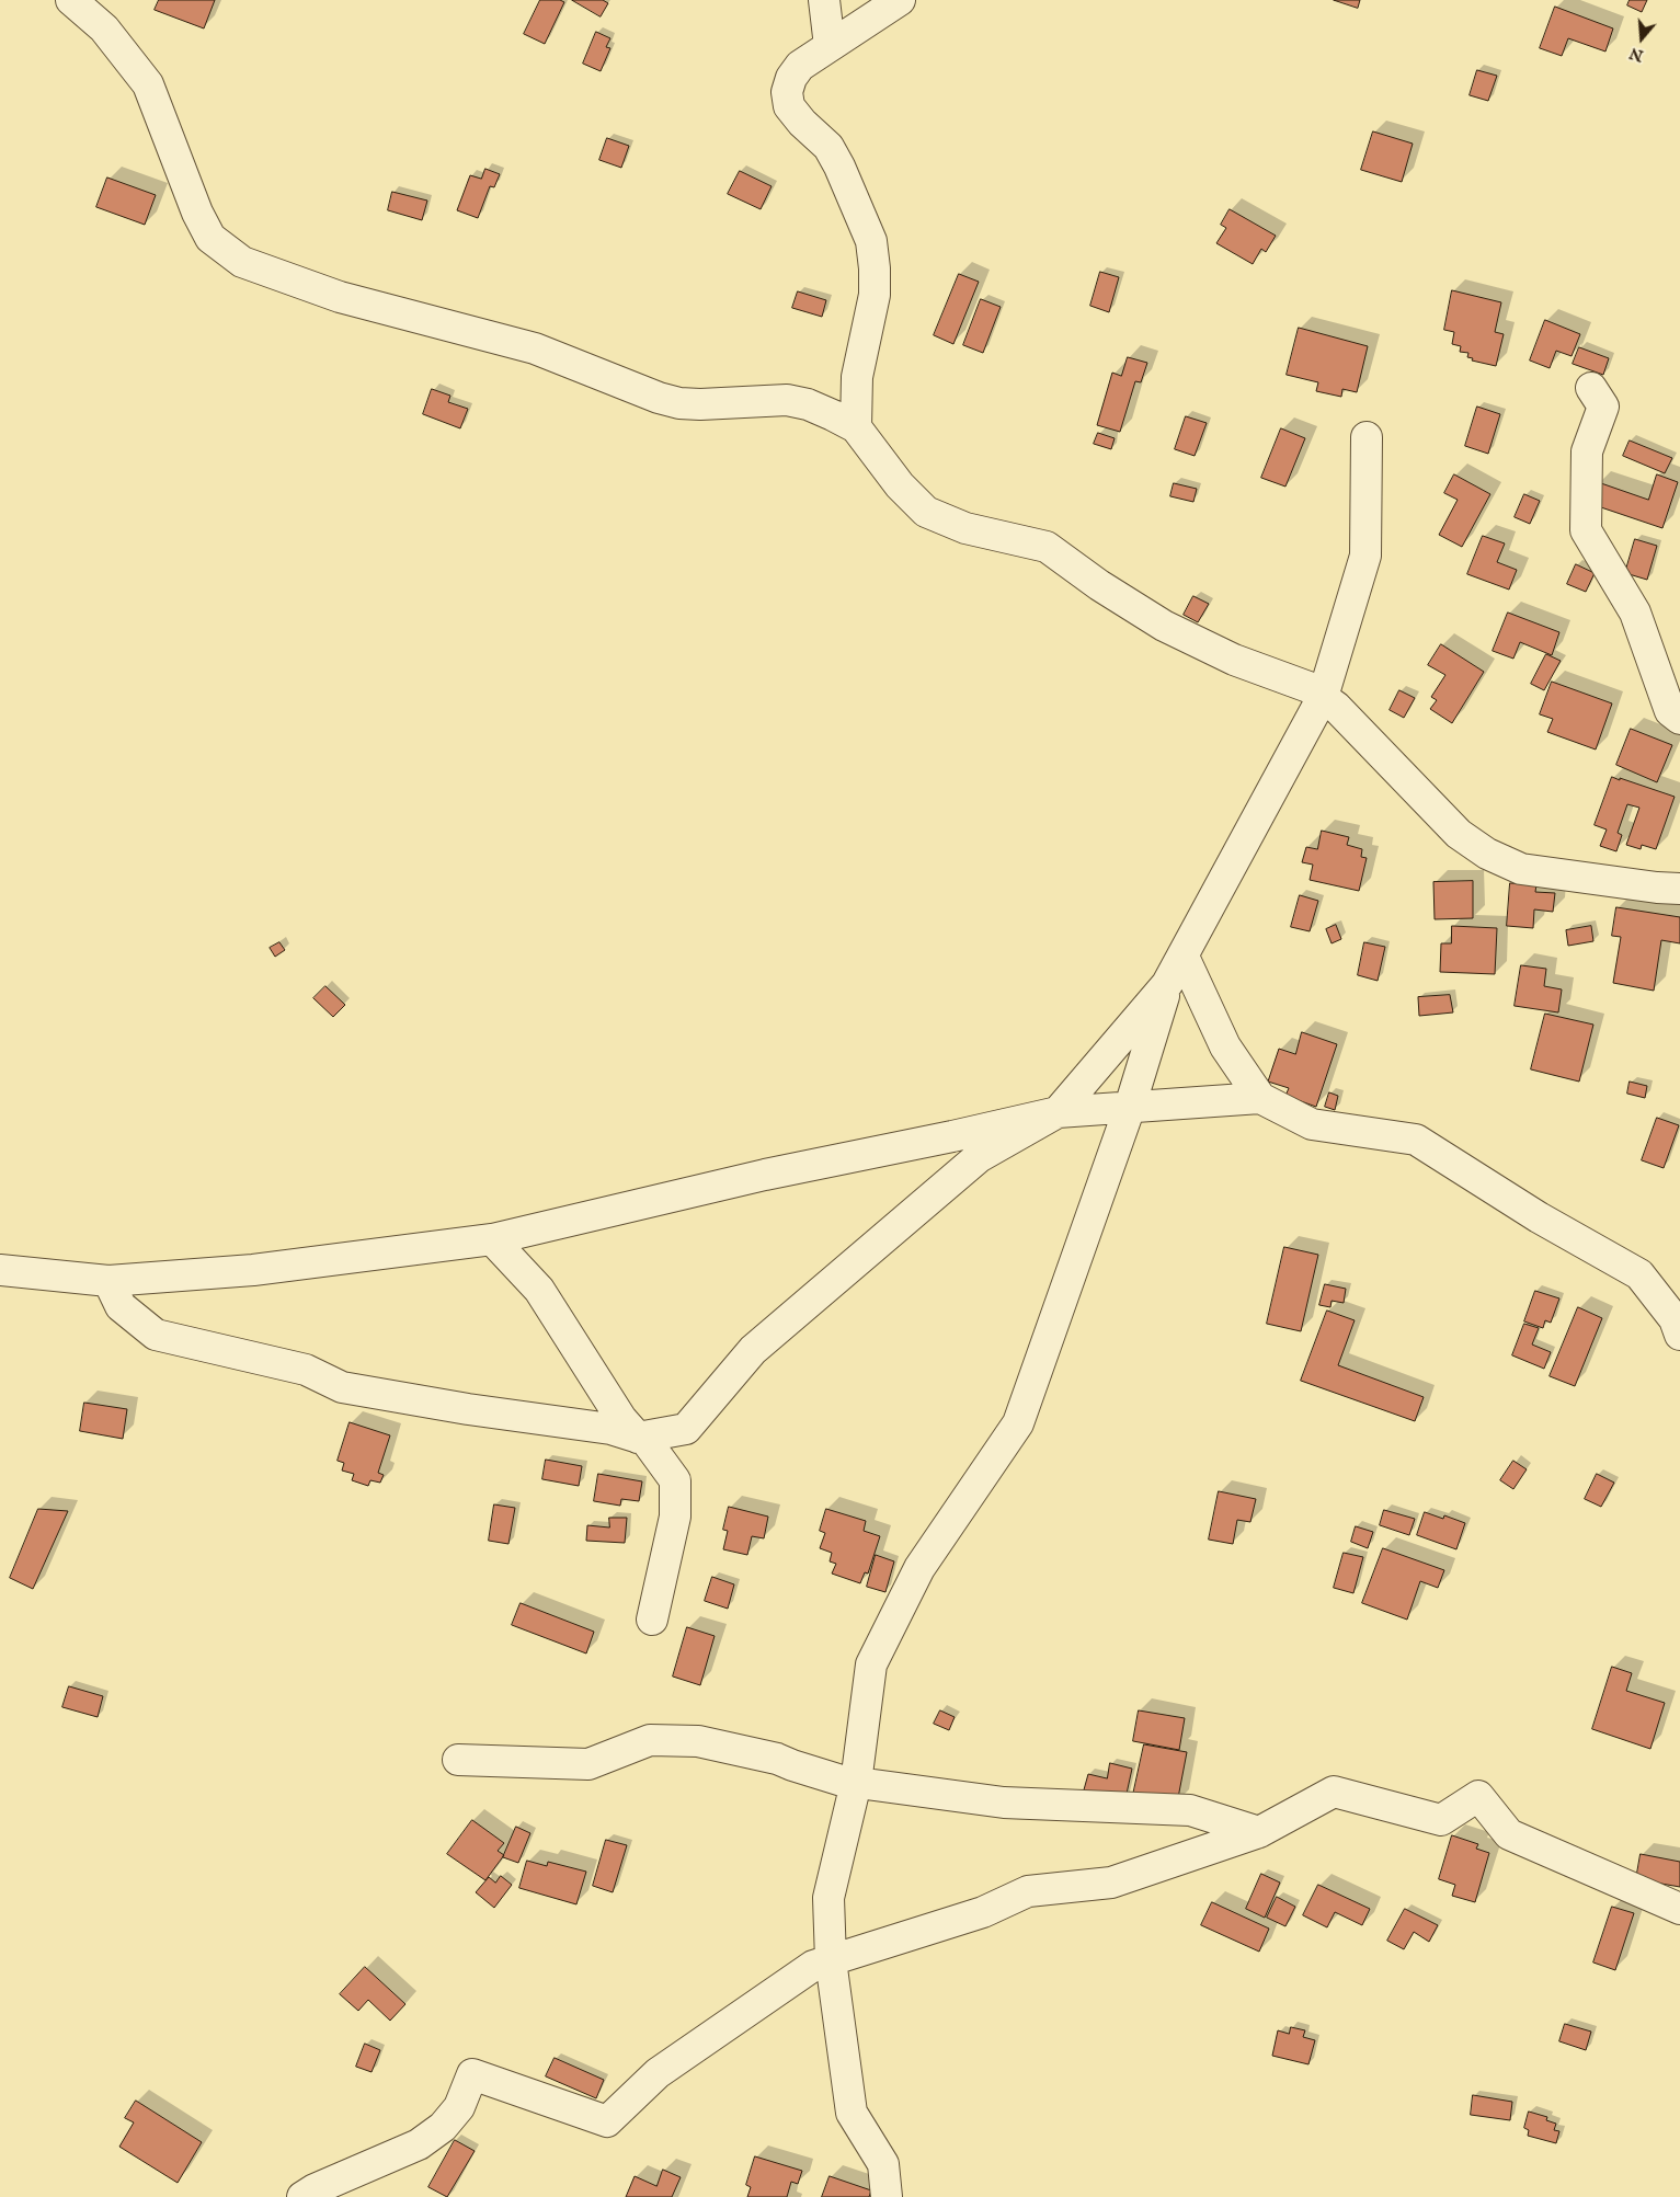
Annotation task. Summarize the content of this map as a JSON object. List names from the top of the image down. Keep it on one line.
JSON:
{"north":"bottom"}
